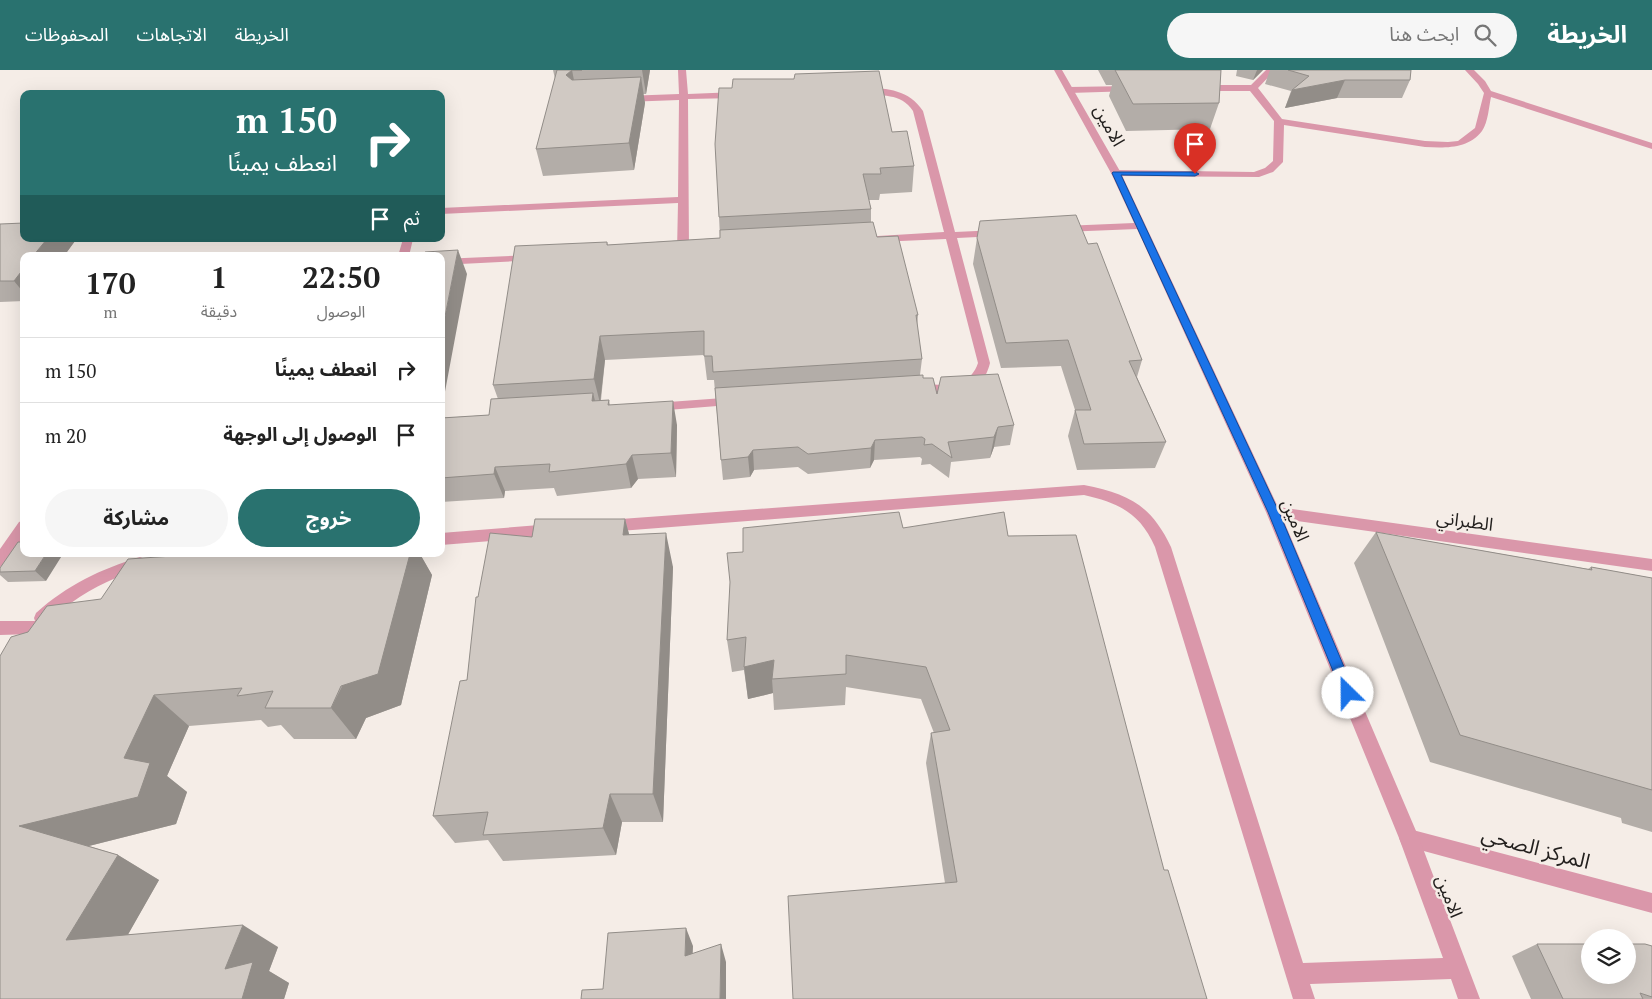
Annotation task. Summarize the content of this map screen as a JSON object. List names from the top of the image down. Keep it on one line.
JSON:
{"streets":{"street":["الامين","الطبراني","المركز الصحي"]},"crossings":[["الامين","الطبراني"],["الامين","المركز الصحي"]],"page":{"header":"الخريطة","search":"ابحث هنا","nav":["الخريطة","الاتجاهات","المحفوظات"],"turn":["150 m","انعطف يمينًا"],"then":"ثم","eta":["22:50","الوصول","1","دقيقة","170","m"],"list":[{"name":"انعطف يمينًا","value":"150 m"},{"name":"الوصول إلى الوجهة","value":"20 m"}],"buttons":["خروج","مشاركة"]}}
